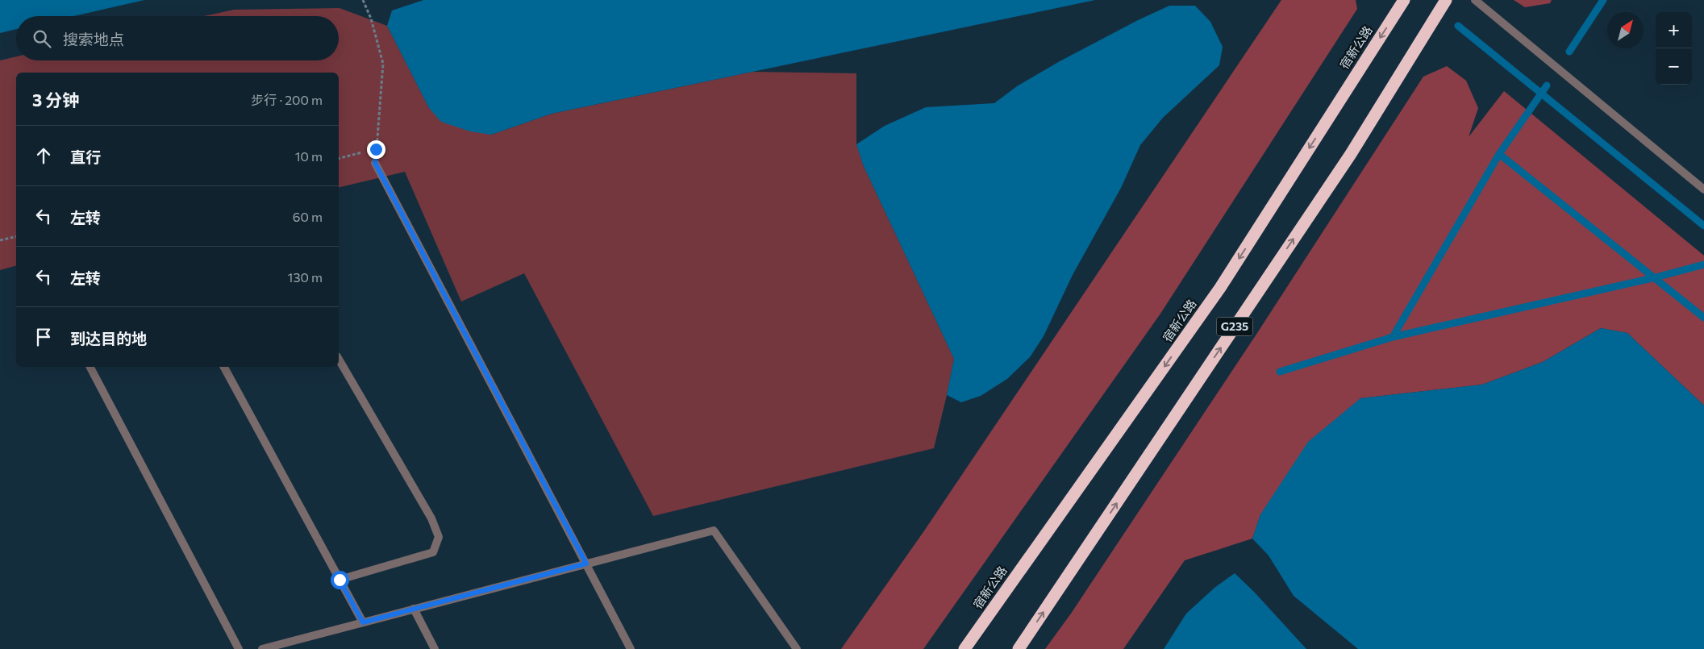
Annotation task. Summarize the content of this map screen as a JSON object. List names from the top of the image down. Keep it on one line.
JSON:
{"streets":{"highway":["宿新公路","G235"]},"north":"top right","page":{"map_buttons":["+","−"],"search":"搜索地点","heading":["3 分钟","步行 · 200 m"],"list":[["直行","10 m"],["左转","60 m"],["左转","130 m"],"到达目的地"]}}
